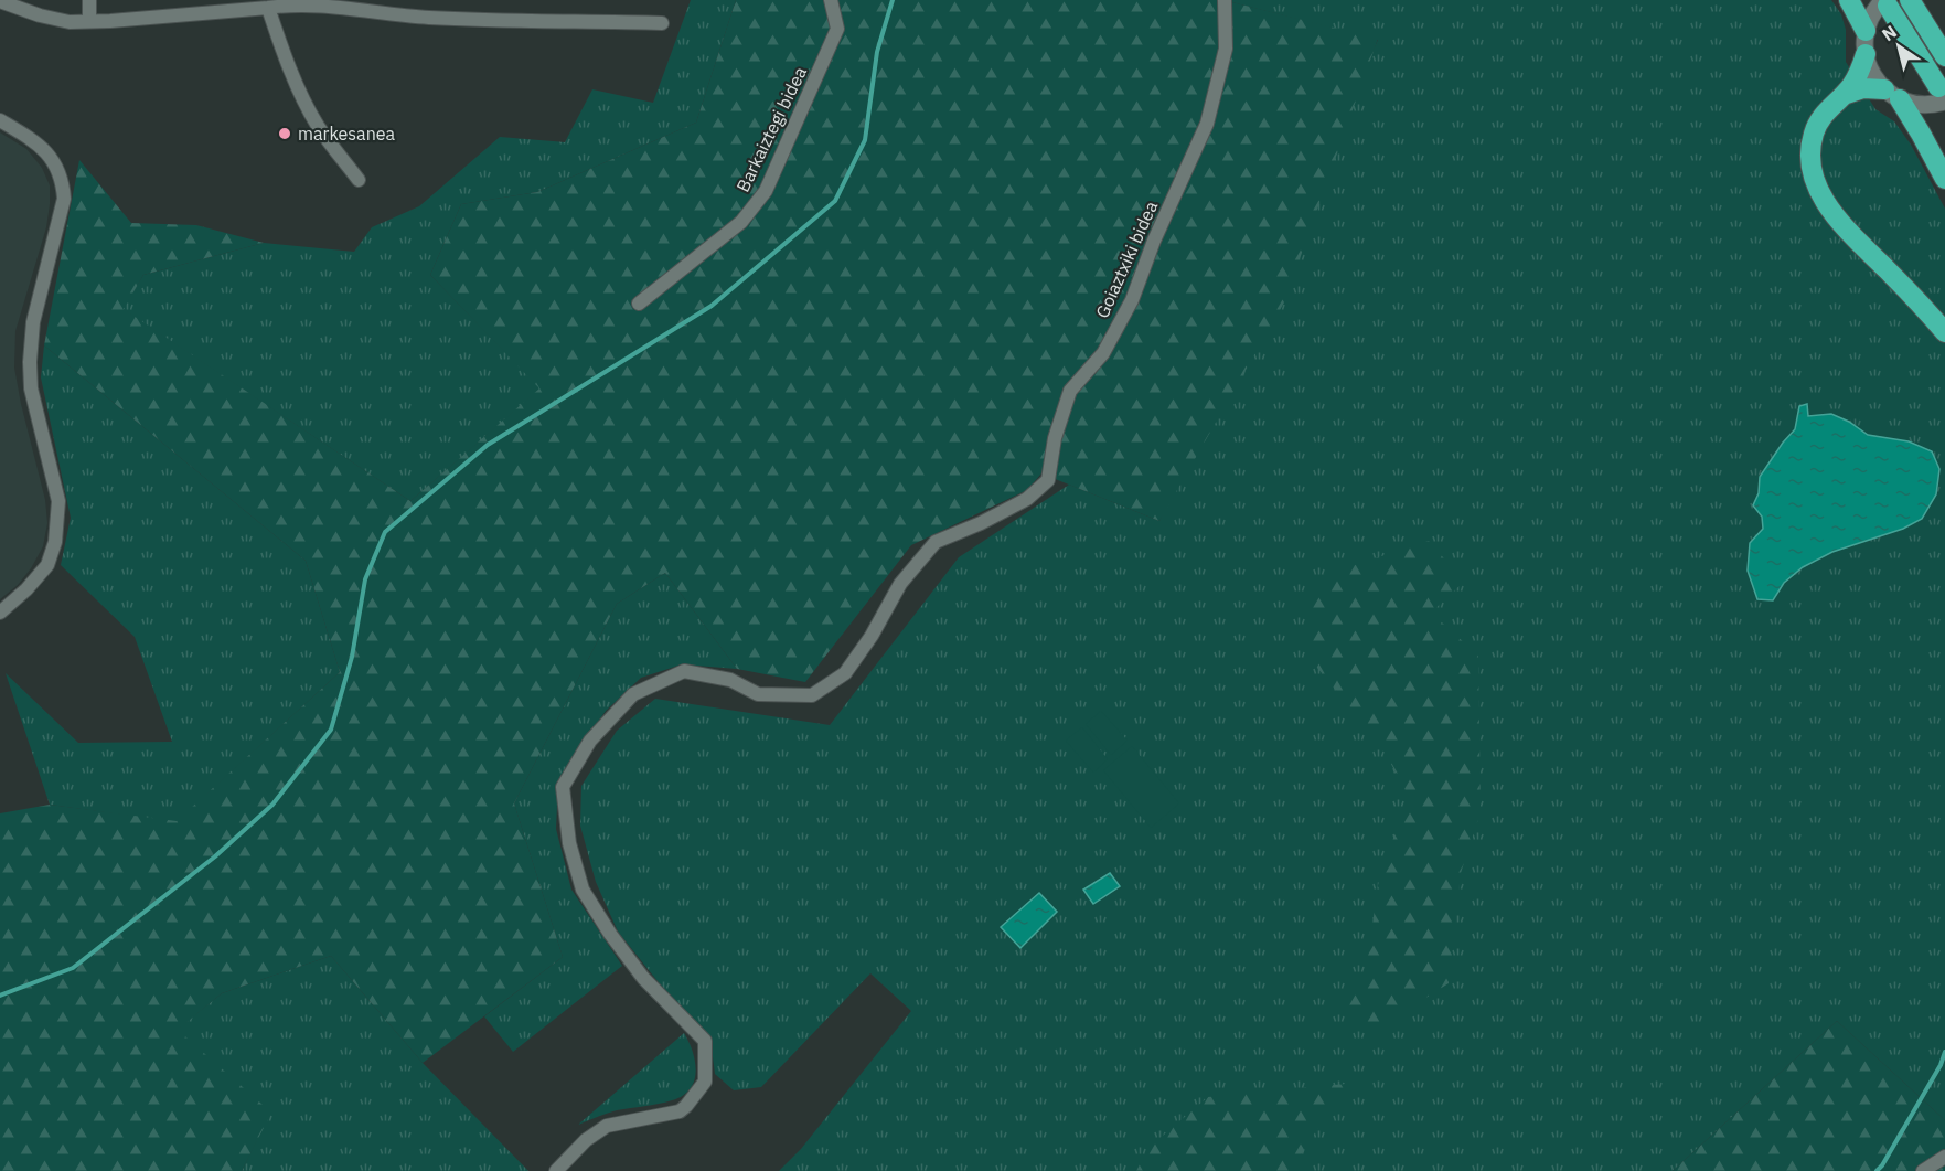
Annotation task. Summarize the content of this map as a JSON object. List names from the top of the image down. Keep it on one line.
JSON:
{"streets":{"street":["Barkaiztegi bidea","Goiaztxiki bidea"]},"places":["markesanea"],"north":"top left"}
